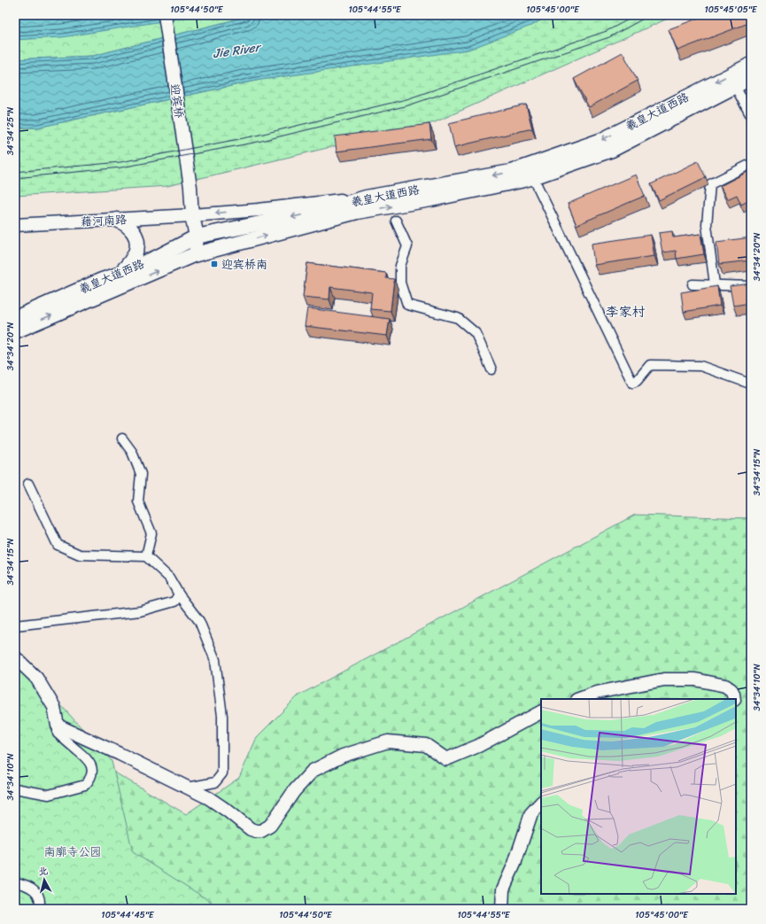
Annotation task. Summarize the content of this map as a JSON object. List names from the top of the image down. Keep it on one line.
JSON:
{"streets":{"main road":["羲皇大道西路"],"street":["迎宾桥","藉河南路"]},"crossings":[["迎宾桥","藉河南路"],["羲皇大道西路","藉河南路"]],"one_way":["藉河南路"],"districts":["李家村"],"water":["Jie River"],"parks":["南廓寺公园"],"places":{"transit":["迎宾桥南"]},"north":"top","coordinates":["105°44'50\"E","105°44'55\"E","105°45'00\"E","105°45'05\"E","34°34'25\"N","34°34'20\"N","34°34'15\"N","34°34'10\"N","105°44'45\"E"]}
